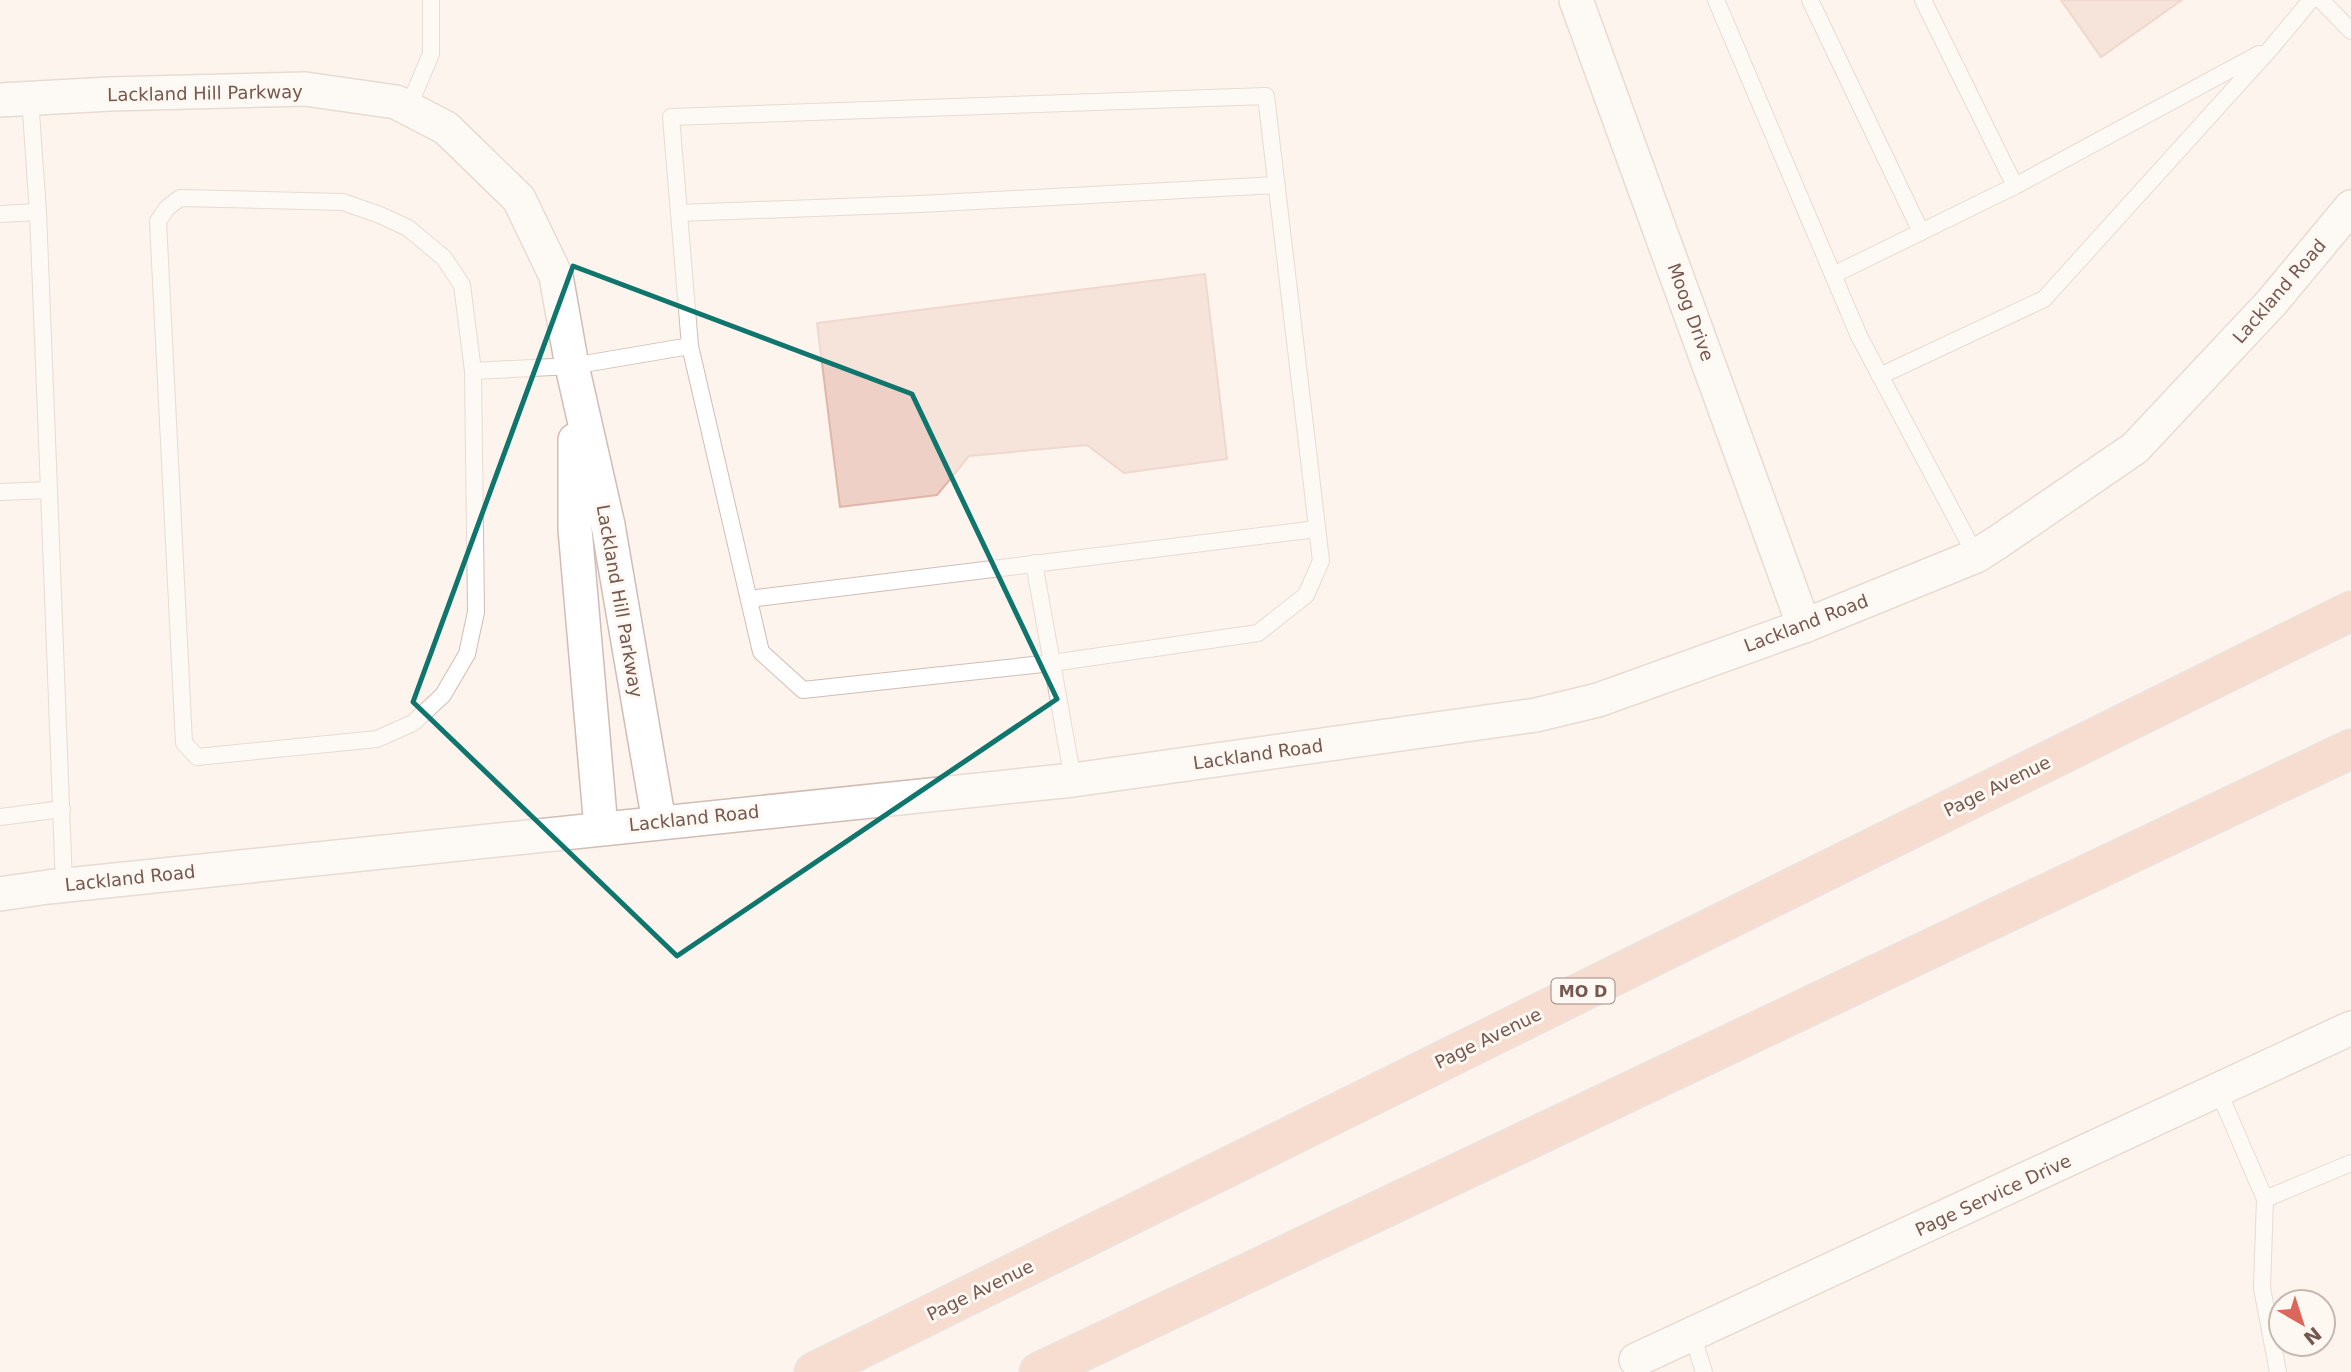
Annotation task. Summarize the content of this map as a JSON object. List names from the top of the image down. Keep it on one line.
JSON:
{"streets":{"highway":["Page Avenue","MO D"],"street":["Lackland Hill Parkway","Lackland Road","Moog Drive","Page Service Drive"]},"crossings":[["Lackland Hill Parkway","Lackland Road"],["Lackland Road","Moog Drive"]],"north":"bottom right"}
